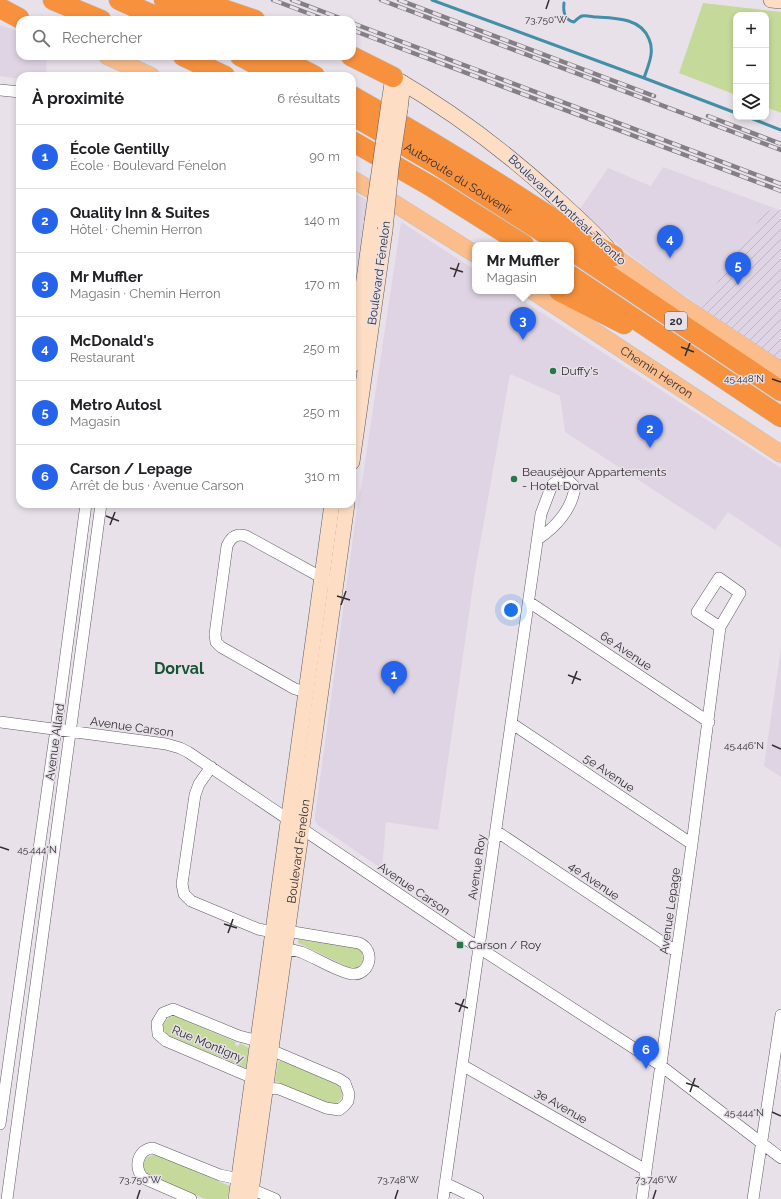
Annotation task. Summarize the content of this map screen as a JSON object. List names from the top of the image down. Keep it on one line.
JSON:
{"streets":{"highway":["Autoroute du Souvenir","20"],"main road":["Boulevard Montréal-Toronto","Chemin Herron"],"street":["Boulevard Fénelon","6e Avenue","Avenue Carson","Avenue Allard","5e Avenue","Avenue Roy","4e Avenue","Avenue Lepage","Rue Montigny","3e Avenue"]},"crossings":[["Boulevard Montréal-Toronto","Boulevard Fénelon"],["Boulevard Fénelon","Avenue Carson"],["Boulevard Fénelon","Rue Montigny"],["6e Avenue","Avenue Roy"],["6e Avenue","Avenue Lepage"],["Avenue Carson","Avenue Allard"],["Avenue Carson","Avenue Roy"],["Avenue Carson","Avenue Lepage"],["5e Avenue","Avenue Roy"],["5e Avenue","Avenue Lepage"],["Avenue Roy","4e Avenue"],["Avenue Roy","3e Avenue"],["4e Avenue","Avenue Lepage"],["Avenue Lepage","3e Avenue"]],"districts":["Dorval"],"places":{"other":["Duffy's","Beauséjour Appartements - Hotel Dorval"],"transit":["Carson / Roy"]},"page":{"map_buttons":["+","−"],"search":"Rechercher","heading":["À proximité","6 résultats"],"list":[{"mark":"1","name":"École Gentilly","note":"École · Boulevard Fénelon","value":"90 m"},{"mark":"2","name":"Quality Inn & Suites","note":"Hôtel · Chemin Herron","value":"140 m"},{"mark":"3","name":"Mr Muffler","note":"Magasin · Chemin Herron","value":"170 m"},{"mark":"4","name":"McDonald's","note":"Restaurant","value":"250 m"},{"mark":"5","name":"Metro Autosl","note":"Magasin","value":"250 m"},{"mark":"6","name":"Carson / Lepage","note":"Arrêt de bus · Avenue Carson","value":"310 m"}],"pins":["4","5","3","2","1","6"],"popup":["Mr Muffler","Magasin"]},"coordinates":["73.750°W","45.448°N","45.446°N","45.444°N","73.748°W","73.746°W"]}
